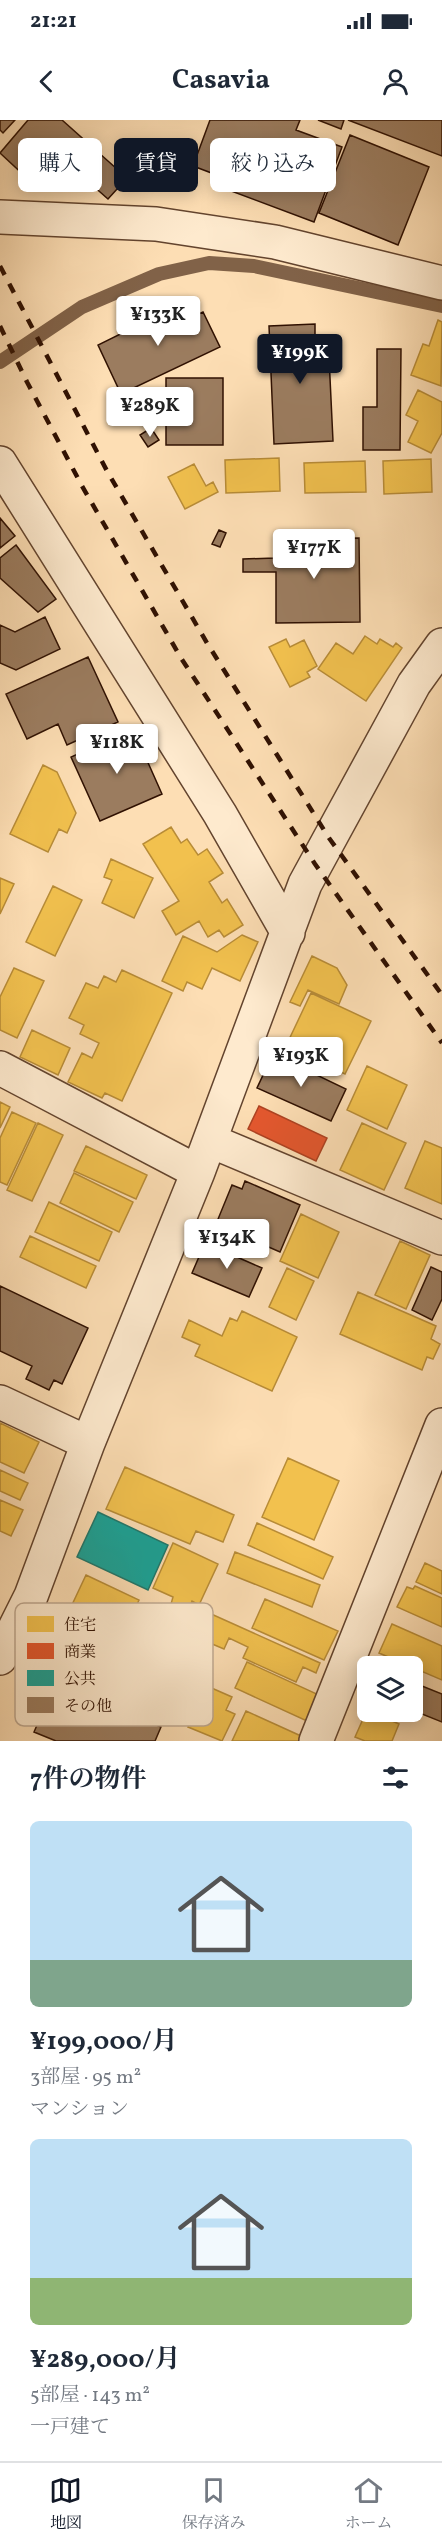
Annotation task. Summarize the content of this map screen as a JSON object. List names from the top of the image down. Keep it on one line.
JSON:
{"legend":["住宅","商業","公共","その他"],"page":{"status":"21:21","header":"Casavia","chip":["購入","賃貸","絞り込み"],"price":["¥133K","¥199K","¥289K","¥177K","¥118K","¥193K","¥134K"],"heading":"7件の物件","list":[{"name":"¥199,000/月","note":"3部屋 · 95 m² · マンション"},{"name":"¥289,000/月","note":"5部屋 · 143 m² · 一戸建て"}],"tabs":["地図","保存済み","ホーム"]}}
